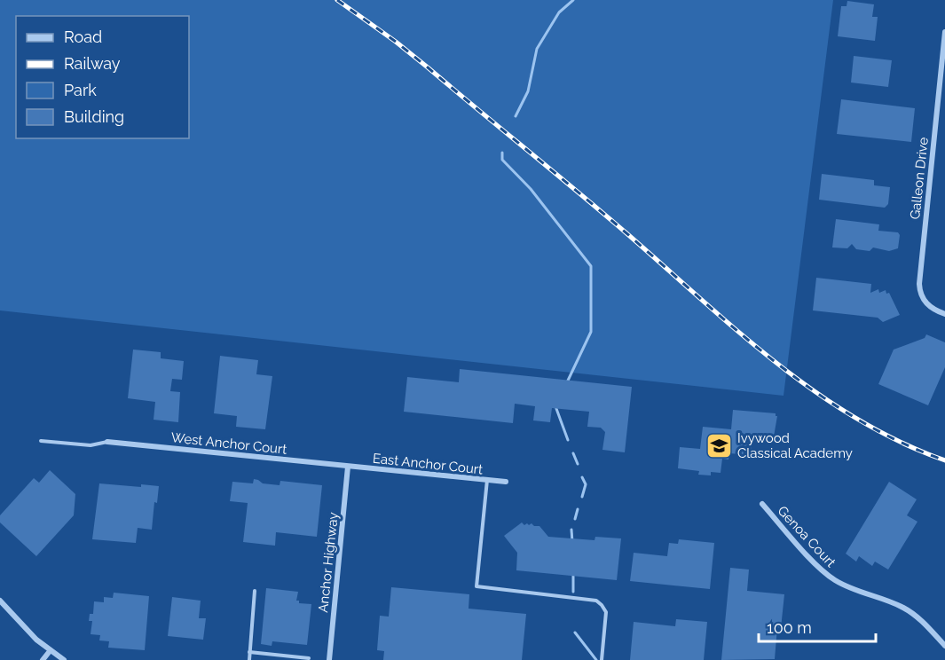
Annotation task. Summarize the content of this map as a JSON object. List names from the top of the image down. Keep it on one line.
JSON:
{"streets":{"street":["Galleon Drive","West Anchor Court","East Anchor Court","Genoa Court","Anchor Highway"]},"crossings":[["West Anchor Court","East Anchor Court"],["West Anchor Court","Anchor Highway"],["East Anchor Court","Anchor Highway"]],"places":{"school or university":["Ivywood Classical Academy"]},"legend":["Road","Railway","Park","Building"],"scale_bar":"100 m"}
